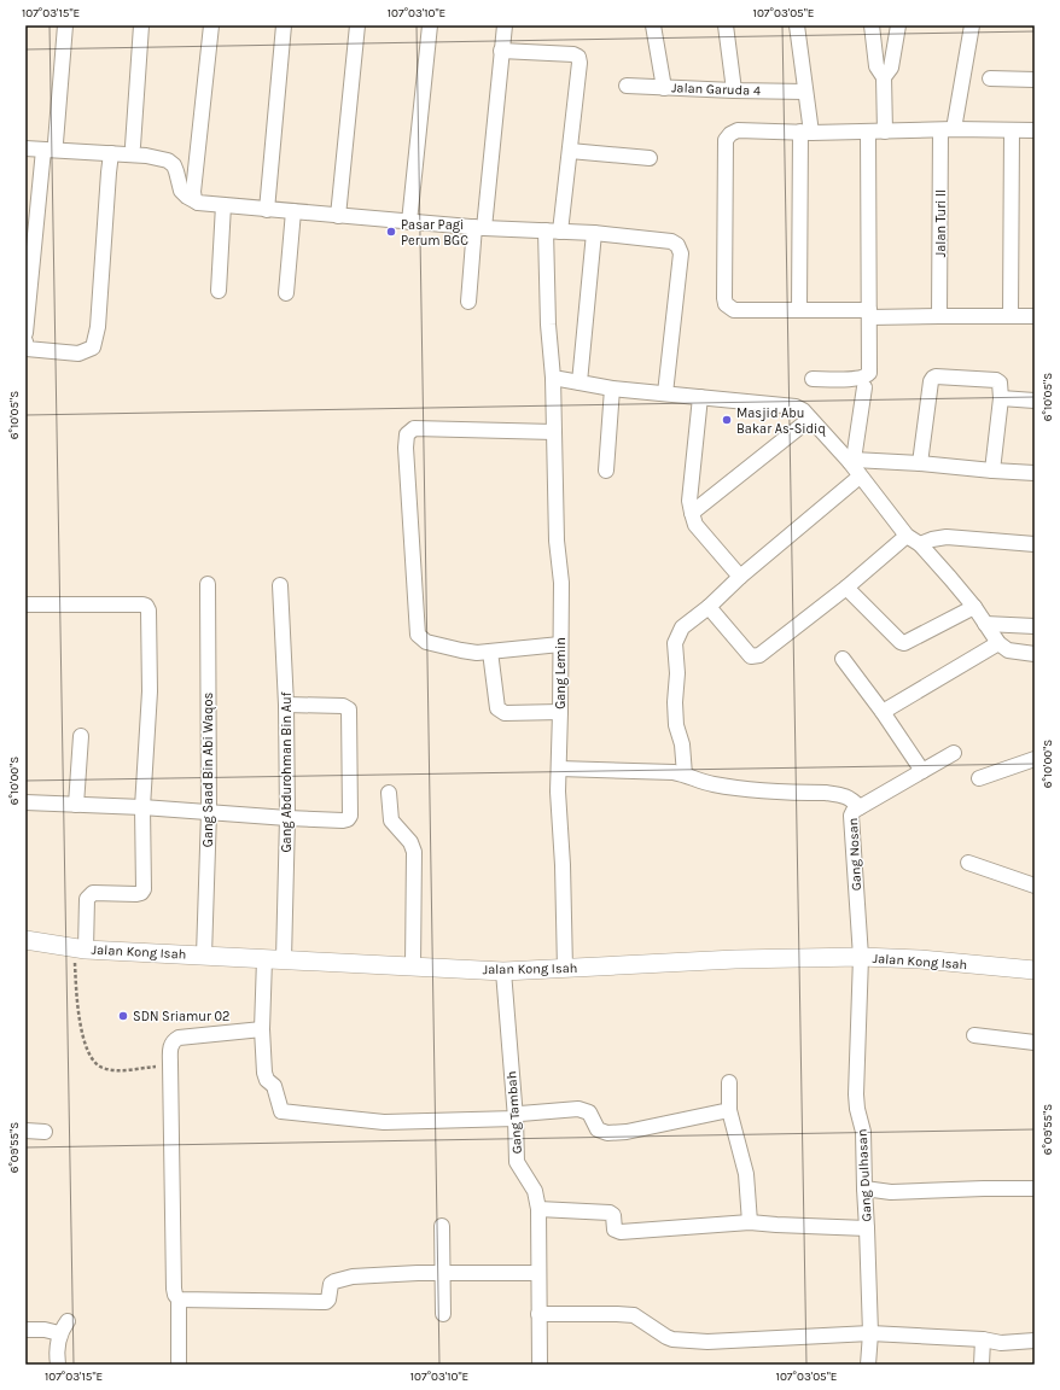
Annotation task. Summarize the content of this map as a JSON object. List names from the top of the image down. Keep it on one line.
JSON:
{"streets":{"street":["Jalan Garuda 4","Jalan Turi II","Gang Lemin","Gang Saad Bin Abi Waqos","Gang Abdurohman Bin Auf","Gang Nosan","Jalan Kong Isah","Gang Tambah","Gang Dulhasan"]},"crossings":[["Gang Lemin","Jalan Kong Isah"],["Gang Saad Bin Abi Waqos","Jalan Kong Isah"],["Gang Abdurohman Bin Auf","Jalan Kong Isah"],["Gang Nosan","Jalan Kong Isah"],["Gang Nosan","Gang Dulhasan"],["Jalan Kong Isah","Gang Tambah"],["Jalan Kong Isah","Gang Dulhasan"]],"places":["Pasar Pagi Perum BGC","Masjid Abu Bakar As-Sidiq","SDN Sriamur 02"],"coordinates":["107°03'15\"E","107°03'10\"E","107°03'05\"E","6°10'05\"S","6°10'00\"S","6°09'55\"S"]}
